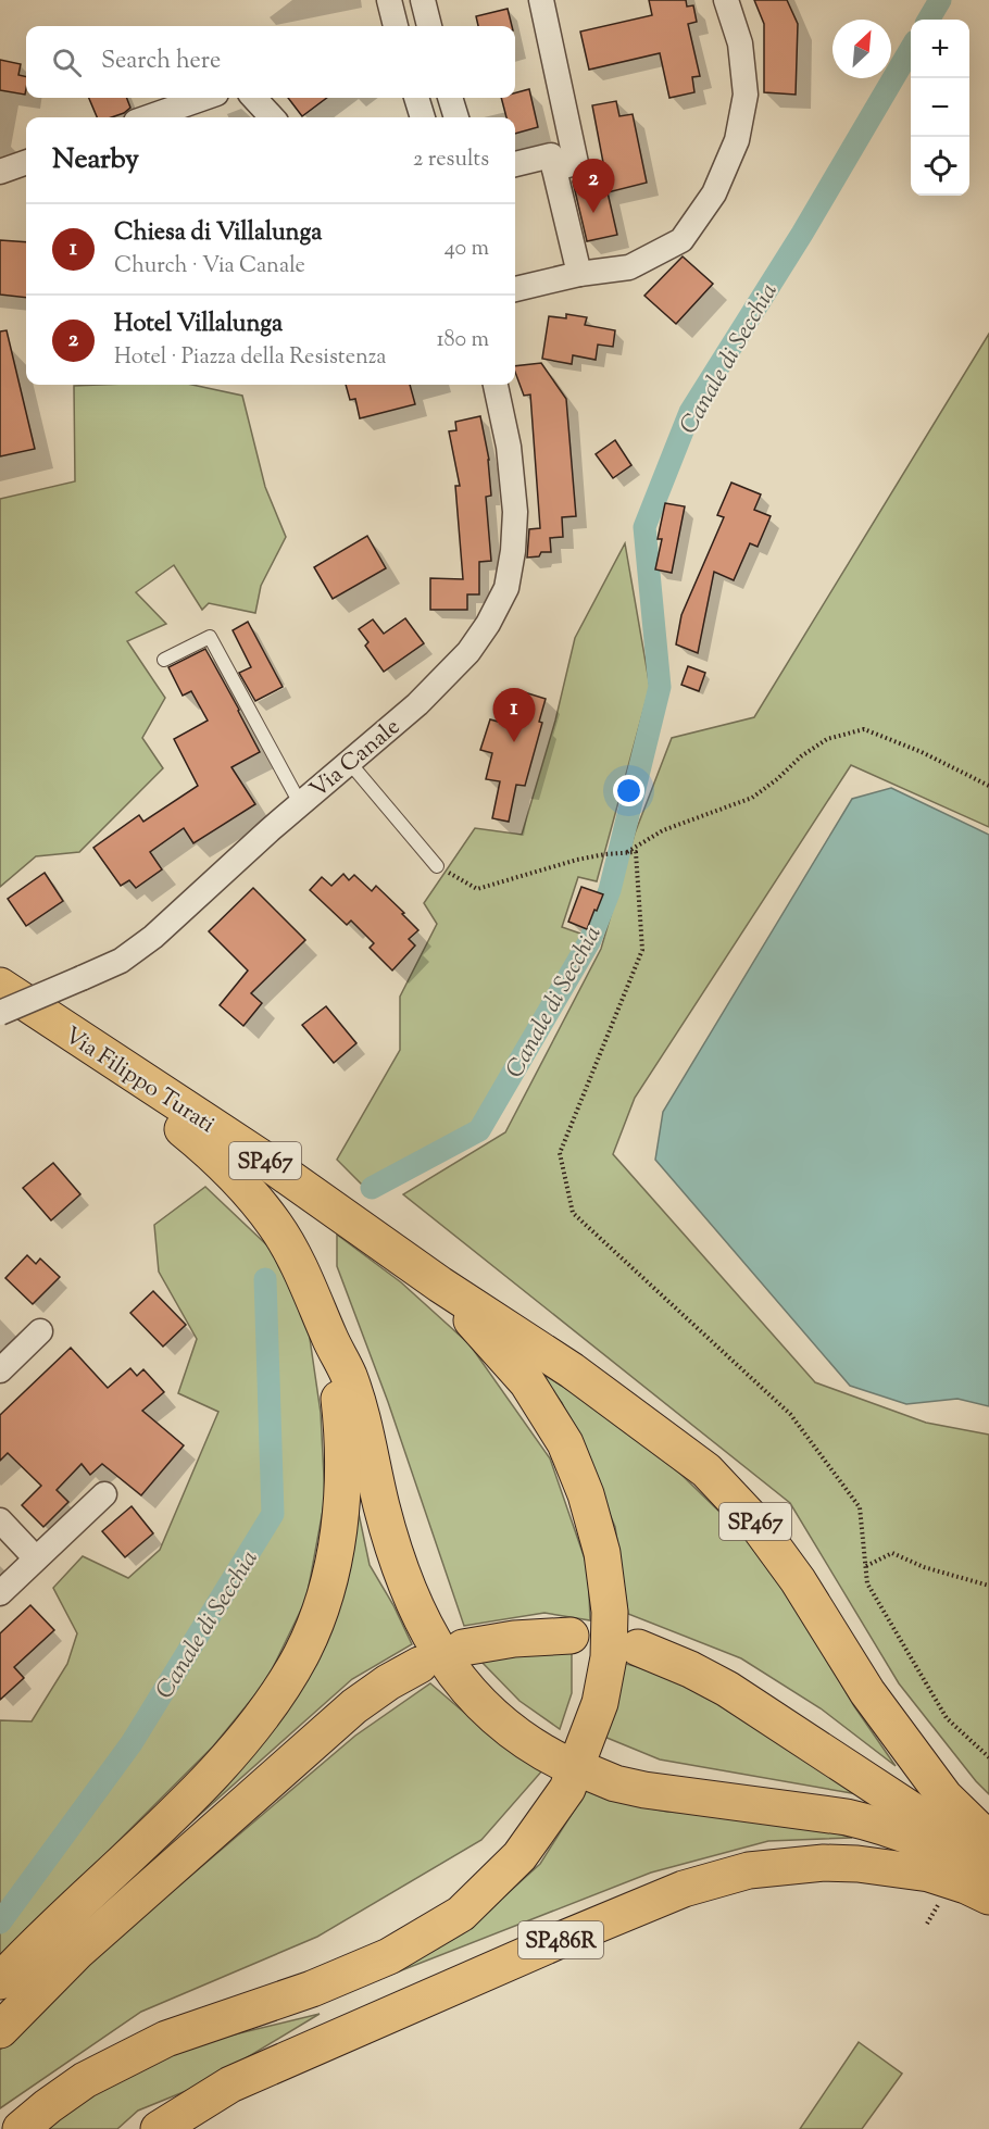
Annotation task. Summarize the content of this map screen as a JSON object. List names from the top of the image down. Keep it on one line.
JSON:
{"streets":{"main road":["Via Filippo Turati","SP467","SP486R"],"street":["Via Canale"]},"crossings":[["Via Filippo Turati","SP467"]],"water":["Canale di Secchia"],"north":"top right","page":{"map_buttons":["+","−"],"search":"Search here","heading":["Nearby","2 results"],"pins":["2","1"],"list":[{"mark":"1","name":"Chiesa di Villalunga","note":"Church · Via Canale","value":"40 m"},{"mark":"2","name":"Hotel Villalunga","note":"Hotel · Piazza della Resistenza","value":"180 m"}]}}
